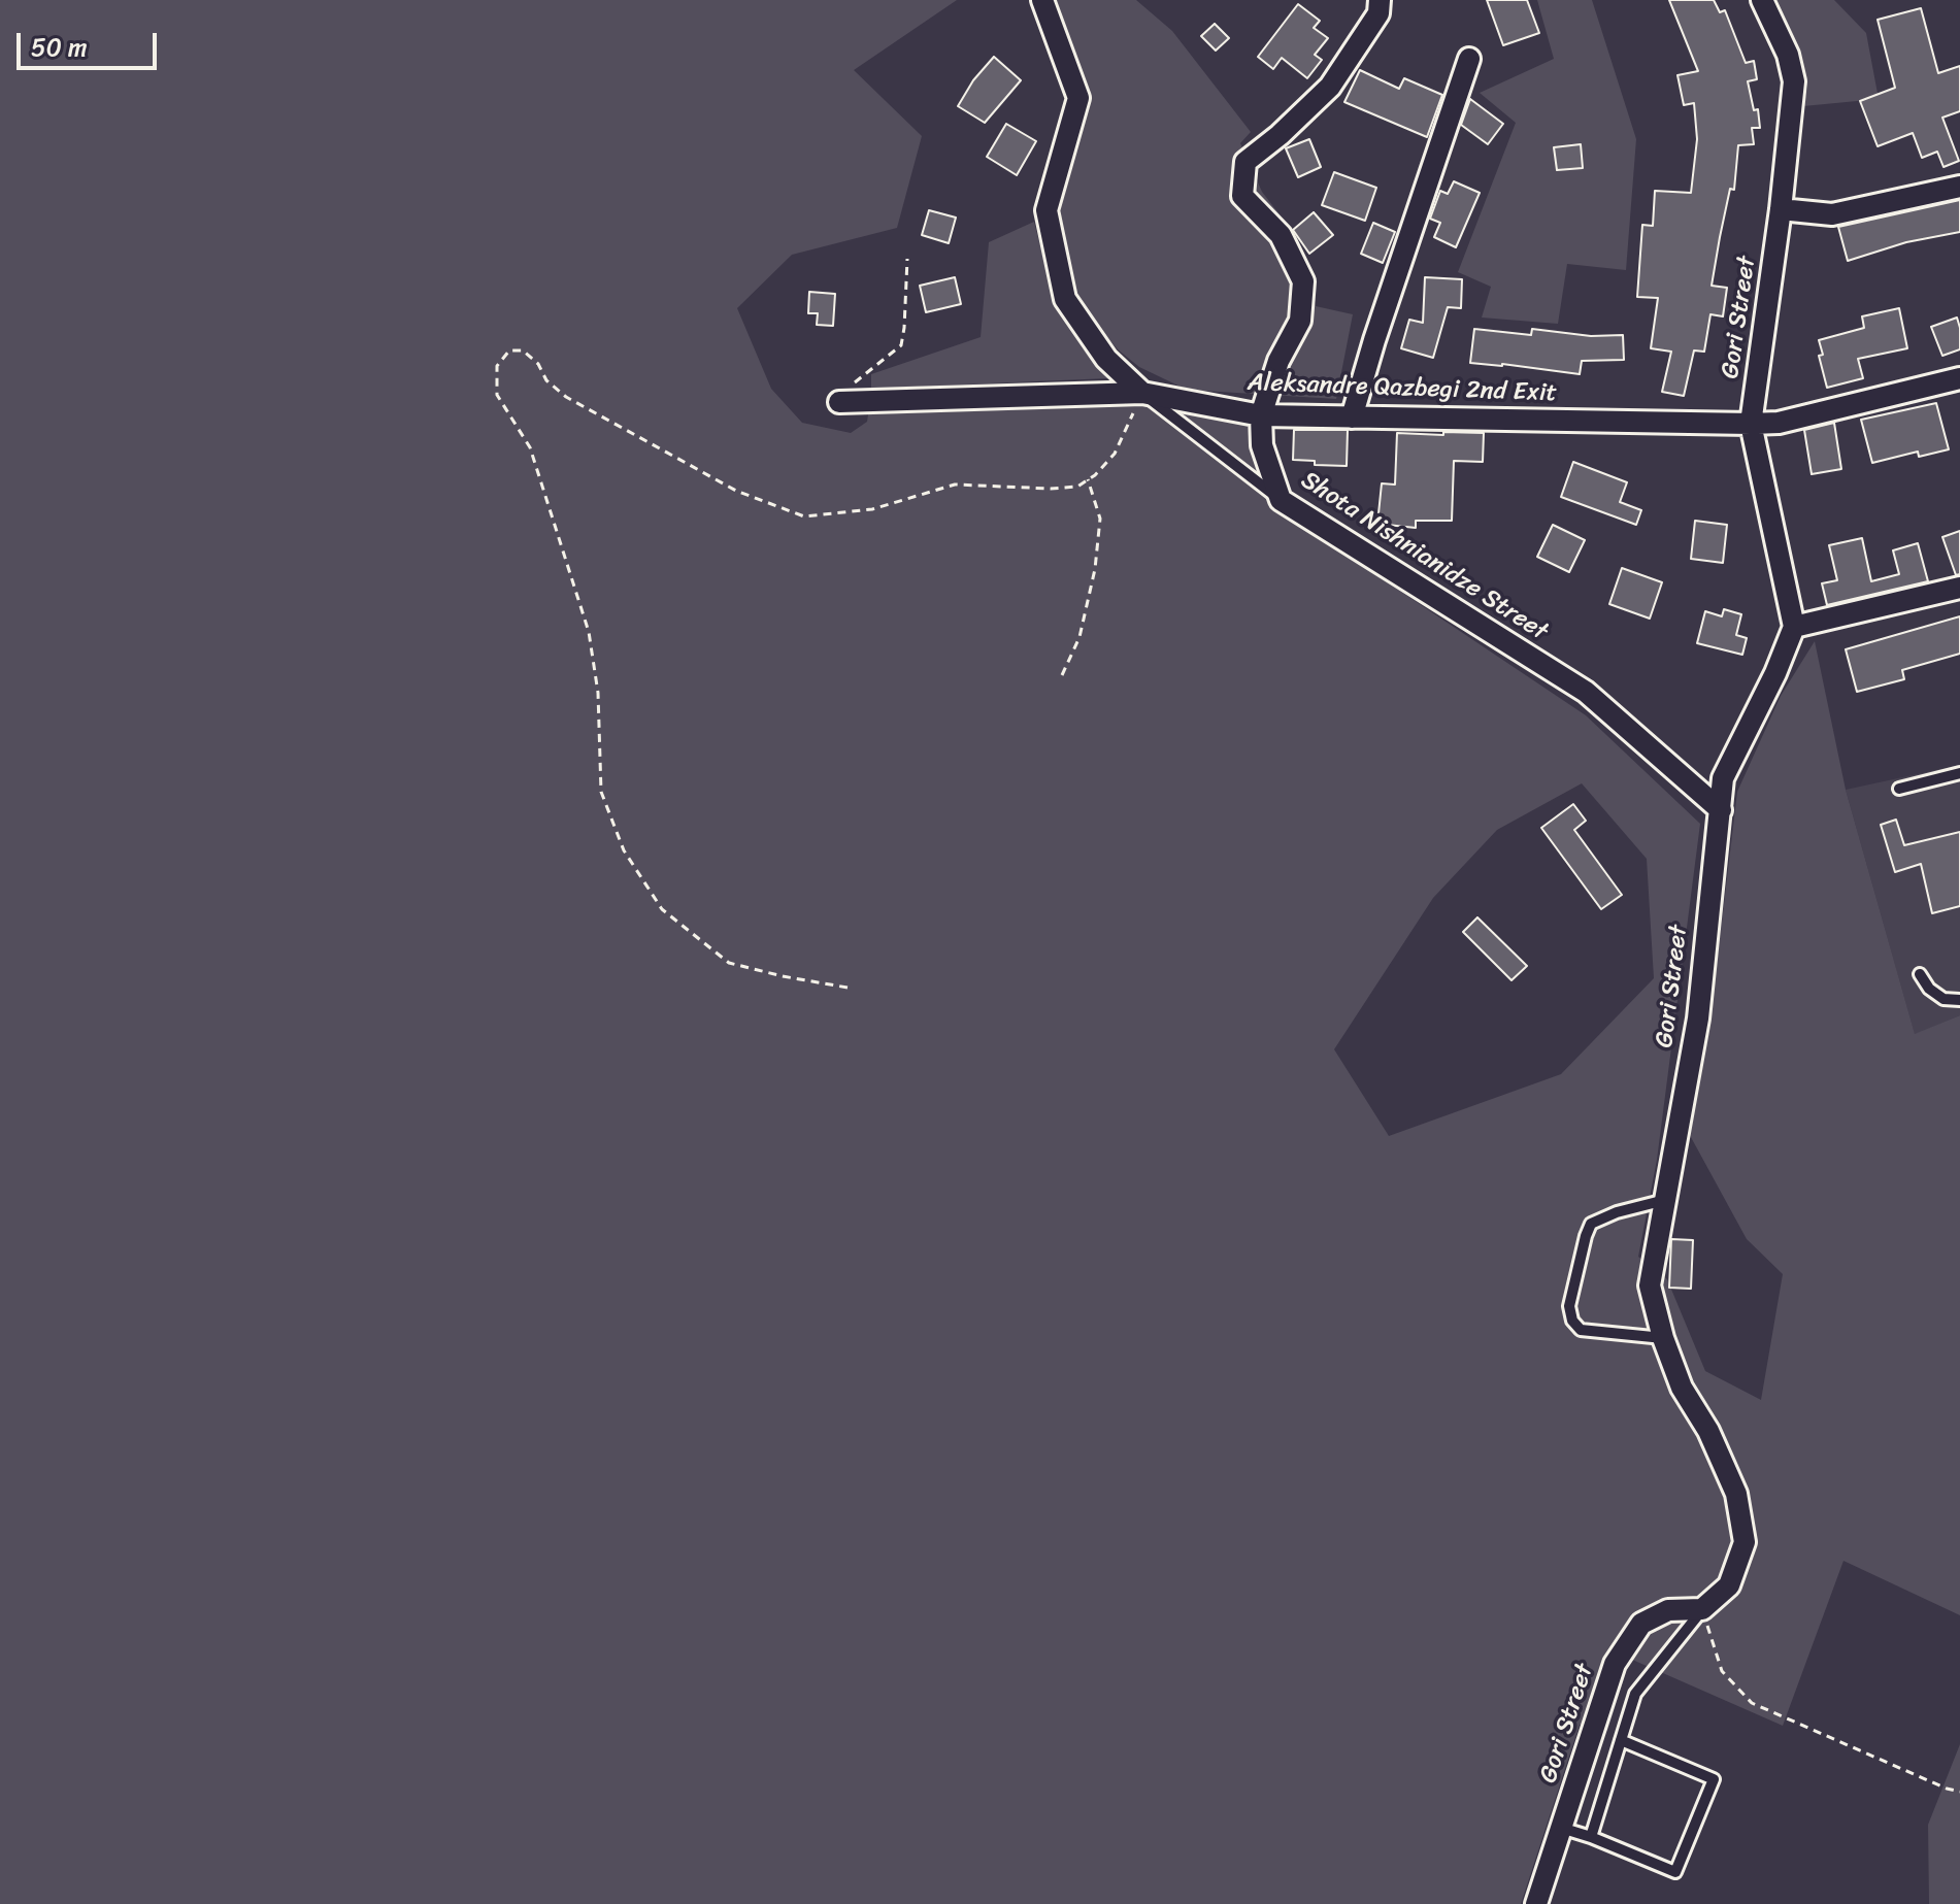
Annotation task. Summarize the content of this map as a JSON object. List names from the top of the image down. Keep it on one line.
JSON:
{"streets":{"street":["Gori Street","Aleksandre Qazbegi 2nd Exit","Shota Nishnianidze Street"]},"crossings":[["Gori Street","Aleksandre Qazbegi 2nd Exit"],["Gori Street","Shota Nishnianidze Street"],["Aleksandre Qazbegi 2nd Exit","Shota Nishnianidze Street"]],"scale_bar":"50 m"}
